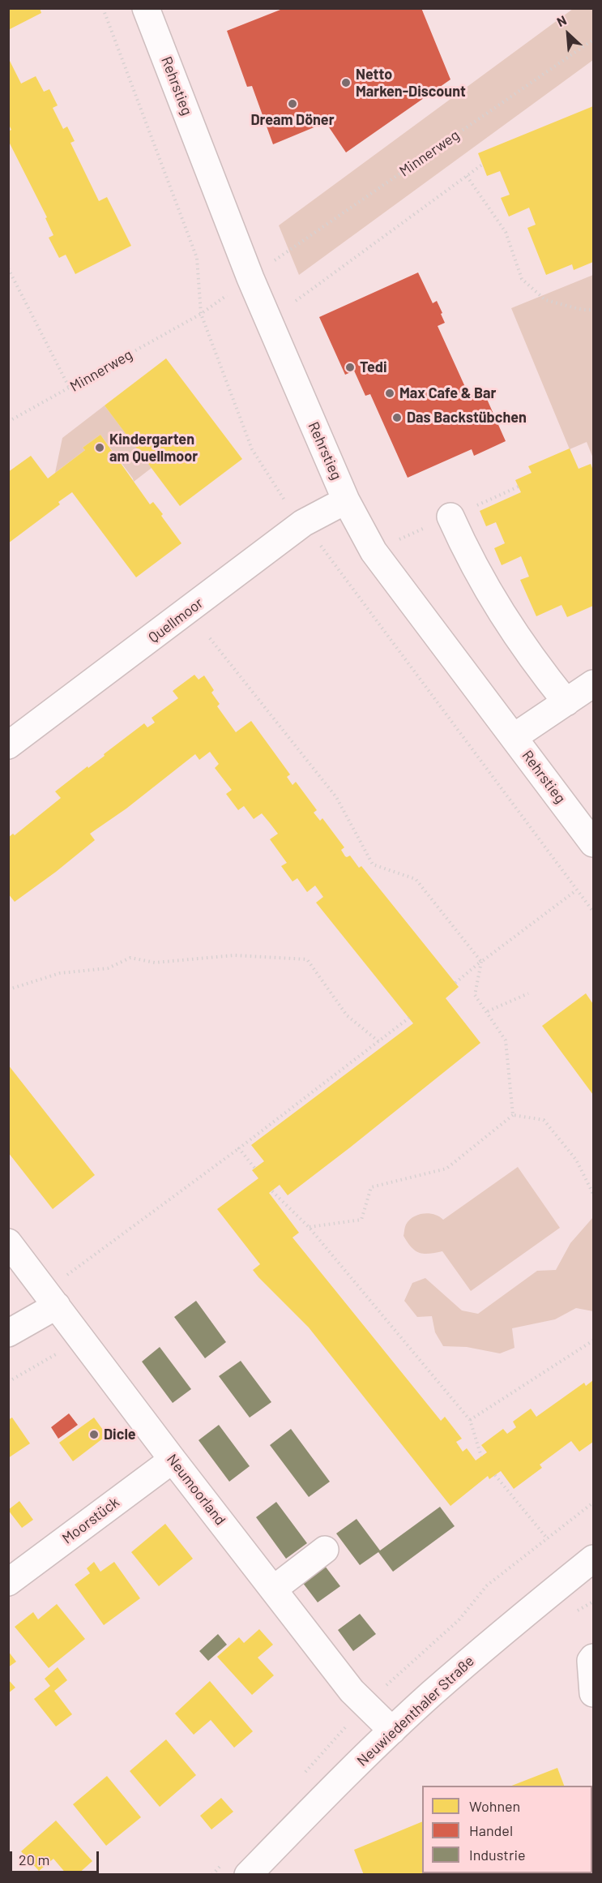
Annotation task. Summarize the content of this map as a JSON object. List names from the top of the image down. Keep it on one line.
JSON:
{"streets":{"street":["Rehrstieg","Quellmoor","Neumoorland","Moorstück","Neuwiedenthaler Straße"],"path":["Minnerweg"]},"crossings":[["Rehrstieg","Quellmoor"],["Neumoorland","Moorstück"],["Neumoorland","Neuwiedenthaler Straße"]],"places":["Netto Marken-Discount","Dream Döner","Tedi","Max Cafe & Bar","Das Backstübchen","Kindergarten am Quellmoor","Dicle"],"legend":["Wohnen","Handel","Industrie"],"scale_bar":"20 m","north":"top left"}
